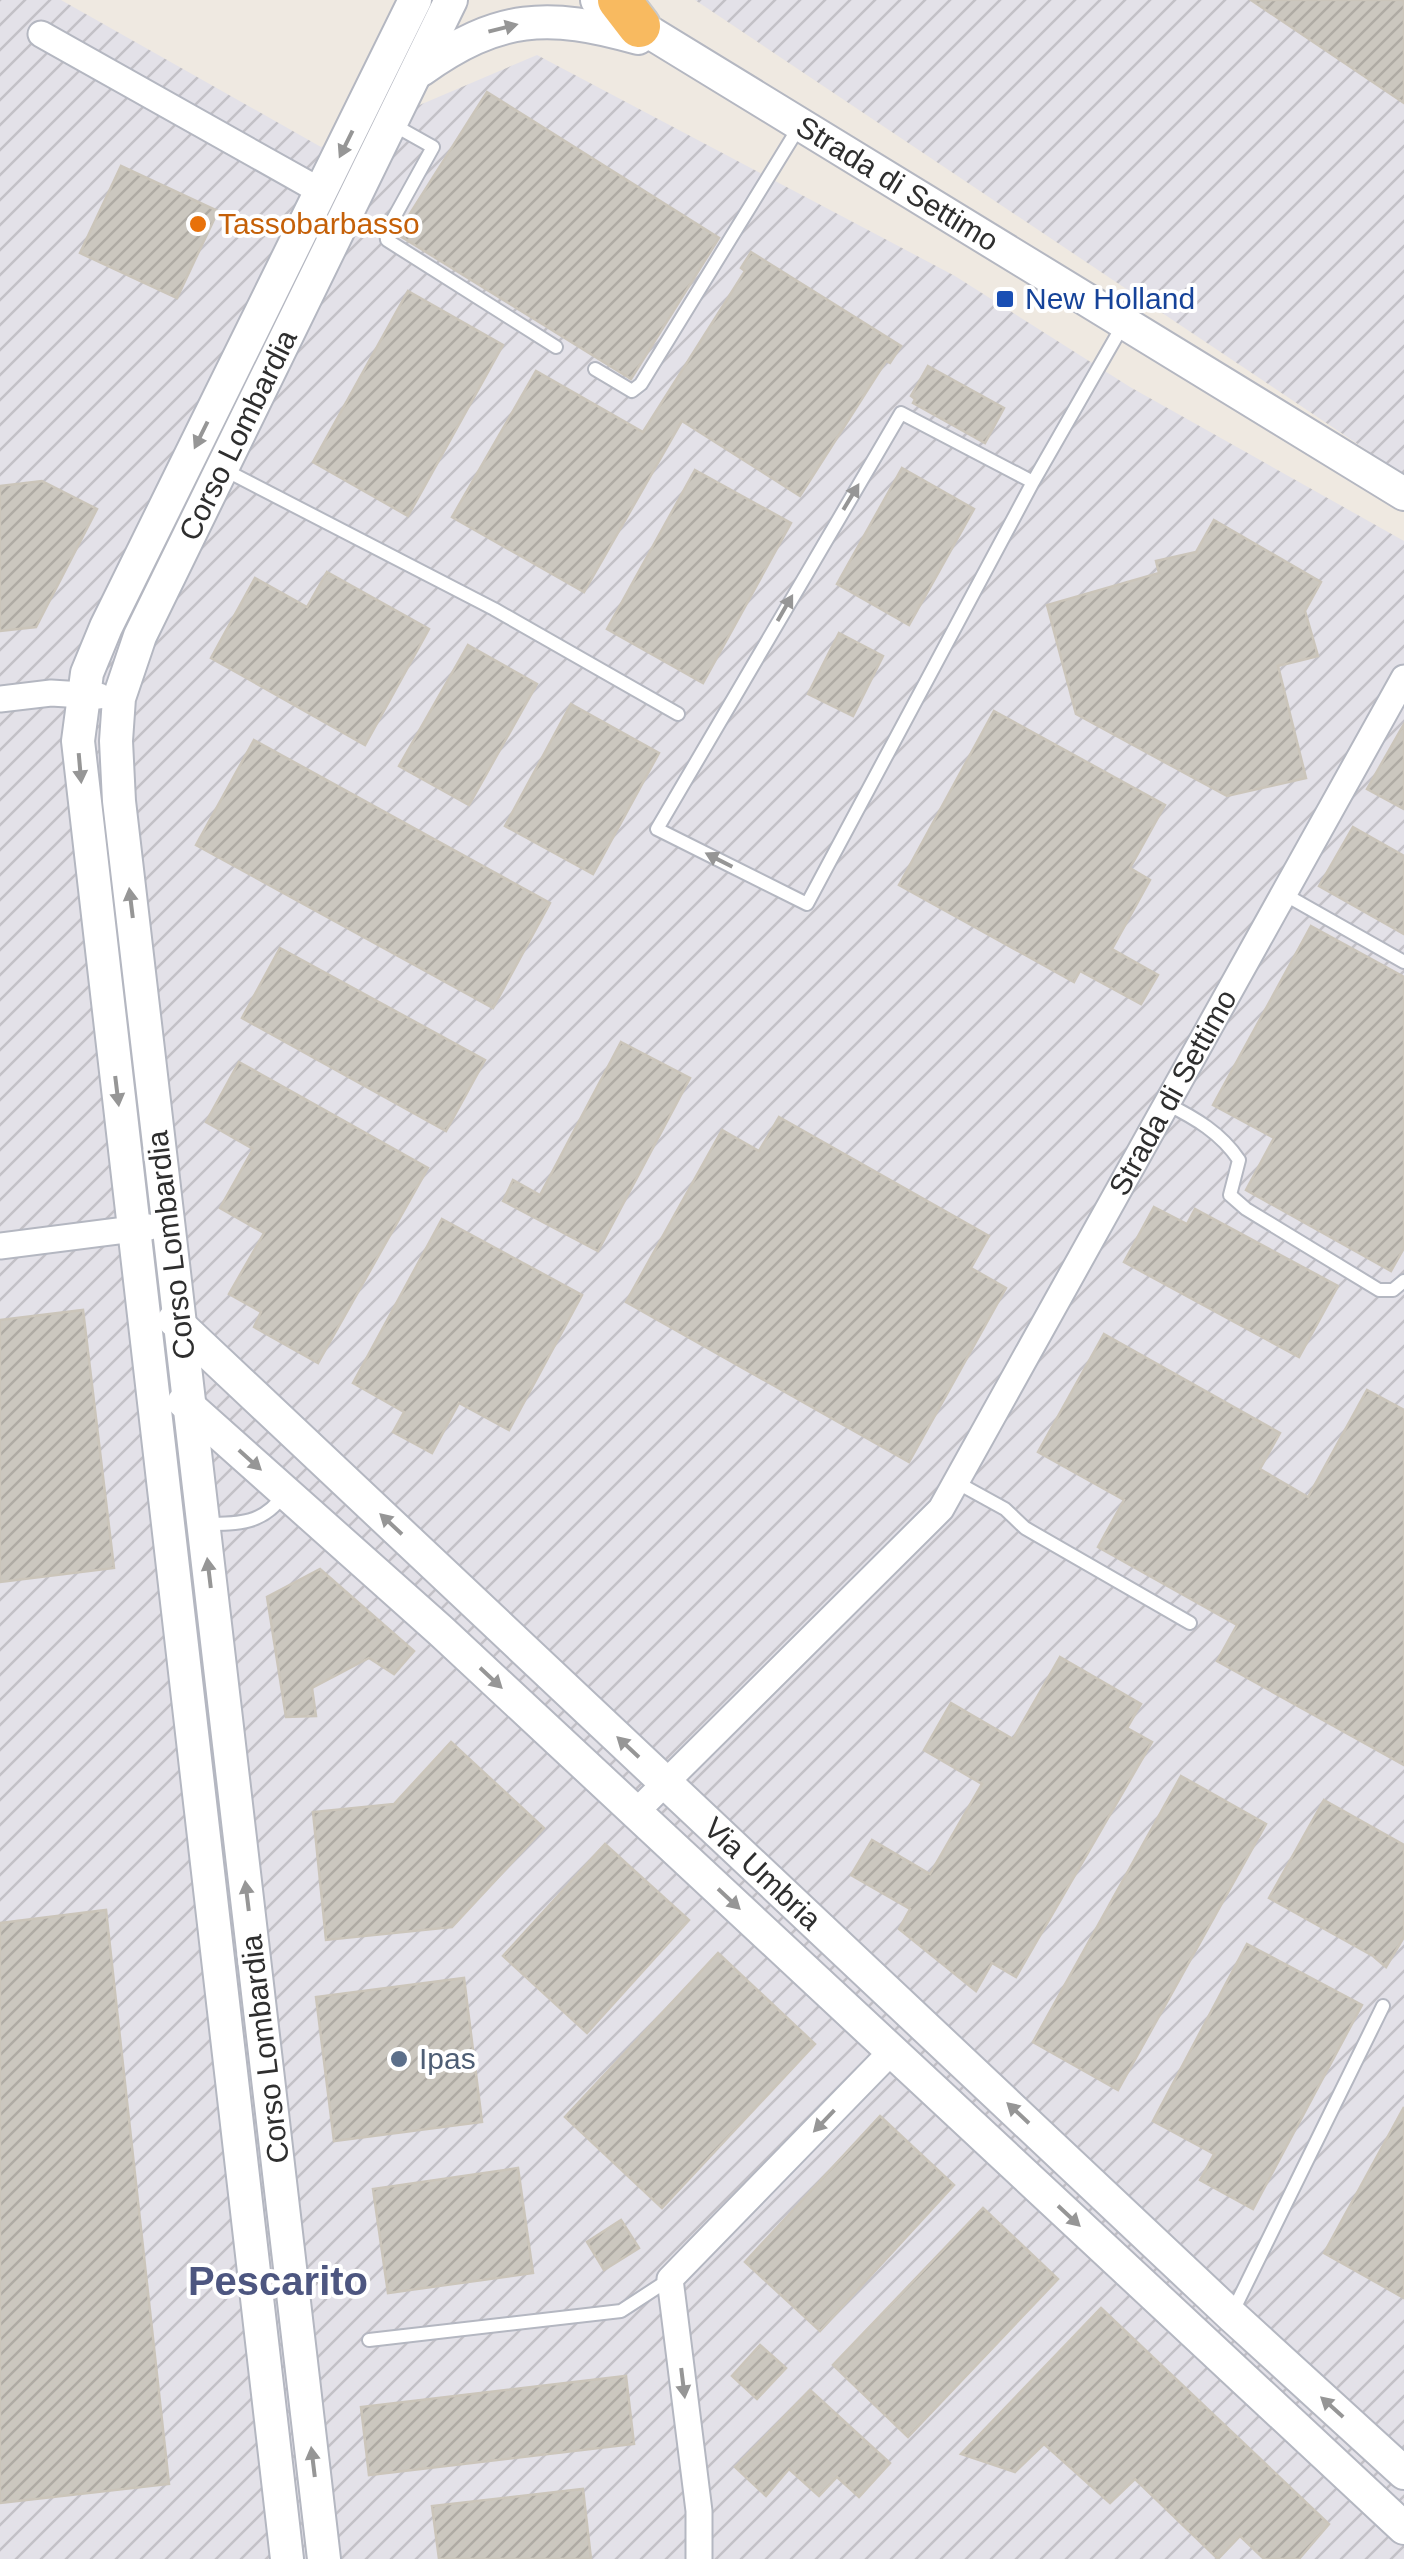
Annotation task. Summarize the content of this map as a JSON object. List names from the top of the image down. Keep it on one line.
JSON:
{"streets":{"street":["Strada di Settimo","Corso Lombardia","Via Umbria"]},"crossings":[["Strada di Settimo","Via Umbria"],["Corso Lombardia","Via Umbria"]],"districts":["Pescarito"],"places":{"other":["Tassobarbasso","Ipas"],"transit":["New Holland"]}}
